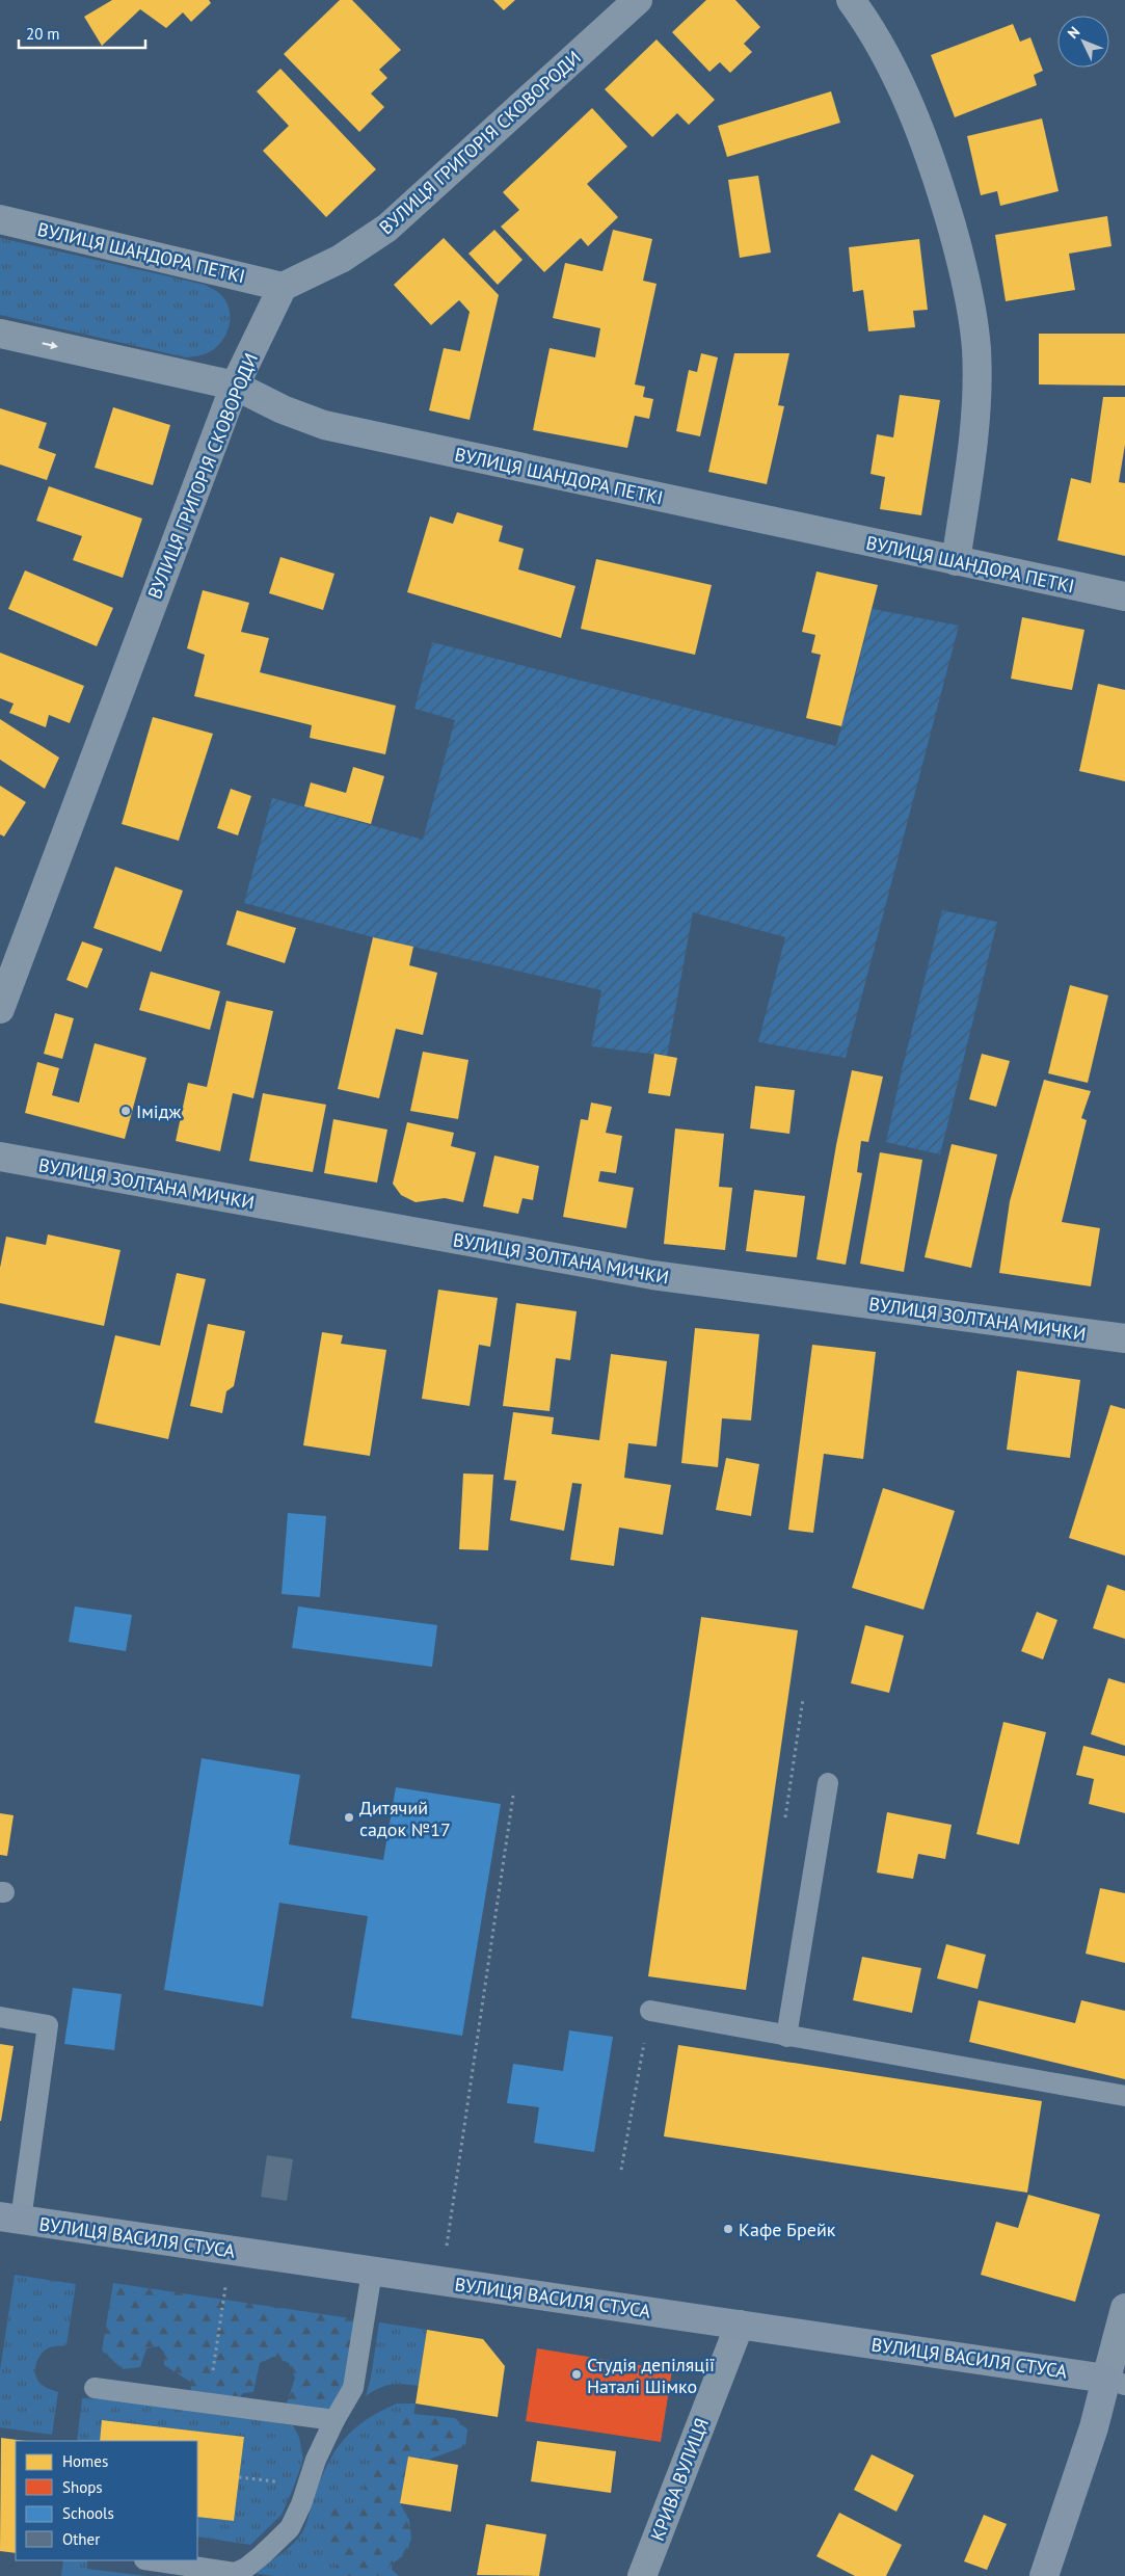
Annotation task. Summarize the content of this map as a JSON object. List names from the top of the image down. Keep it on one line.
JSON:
{"streets":{"main road":["ВУЛИЦЯ ВАСИЛЯ СТУСА"],"street":["ВУЛИЦЯ ГРИГОРІЯ СКОВОРОДИ","ВУЛИЦЯ ШАНДОРА ПЕТКІ","ВУЛИЦЯ ЗОЛТАНА МИЧКИ","КРИВА ВУЛИЦЯ"]},"crossings":[["ВУЛИЦЯ ГРИГОРІЯ СКОВОРОДИ","ВУЛИЦЯ ШАНДОРА ПЕТКІ"],["ВУЛИЦЯ ВАСИЛЯ СТУСА","КРИВА ВУЛИЦЯ"]],"places":["Імідж","Дитячий садок №17","Кафе Брейк","Студія депіляції Наталі Шімко"],"legend":["Homes","Shops","Schools","Other"],"scale_bar":"20 m","north":"top left"}
